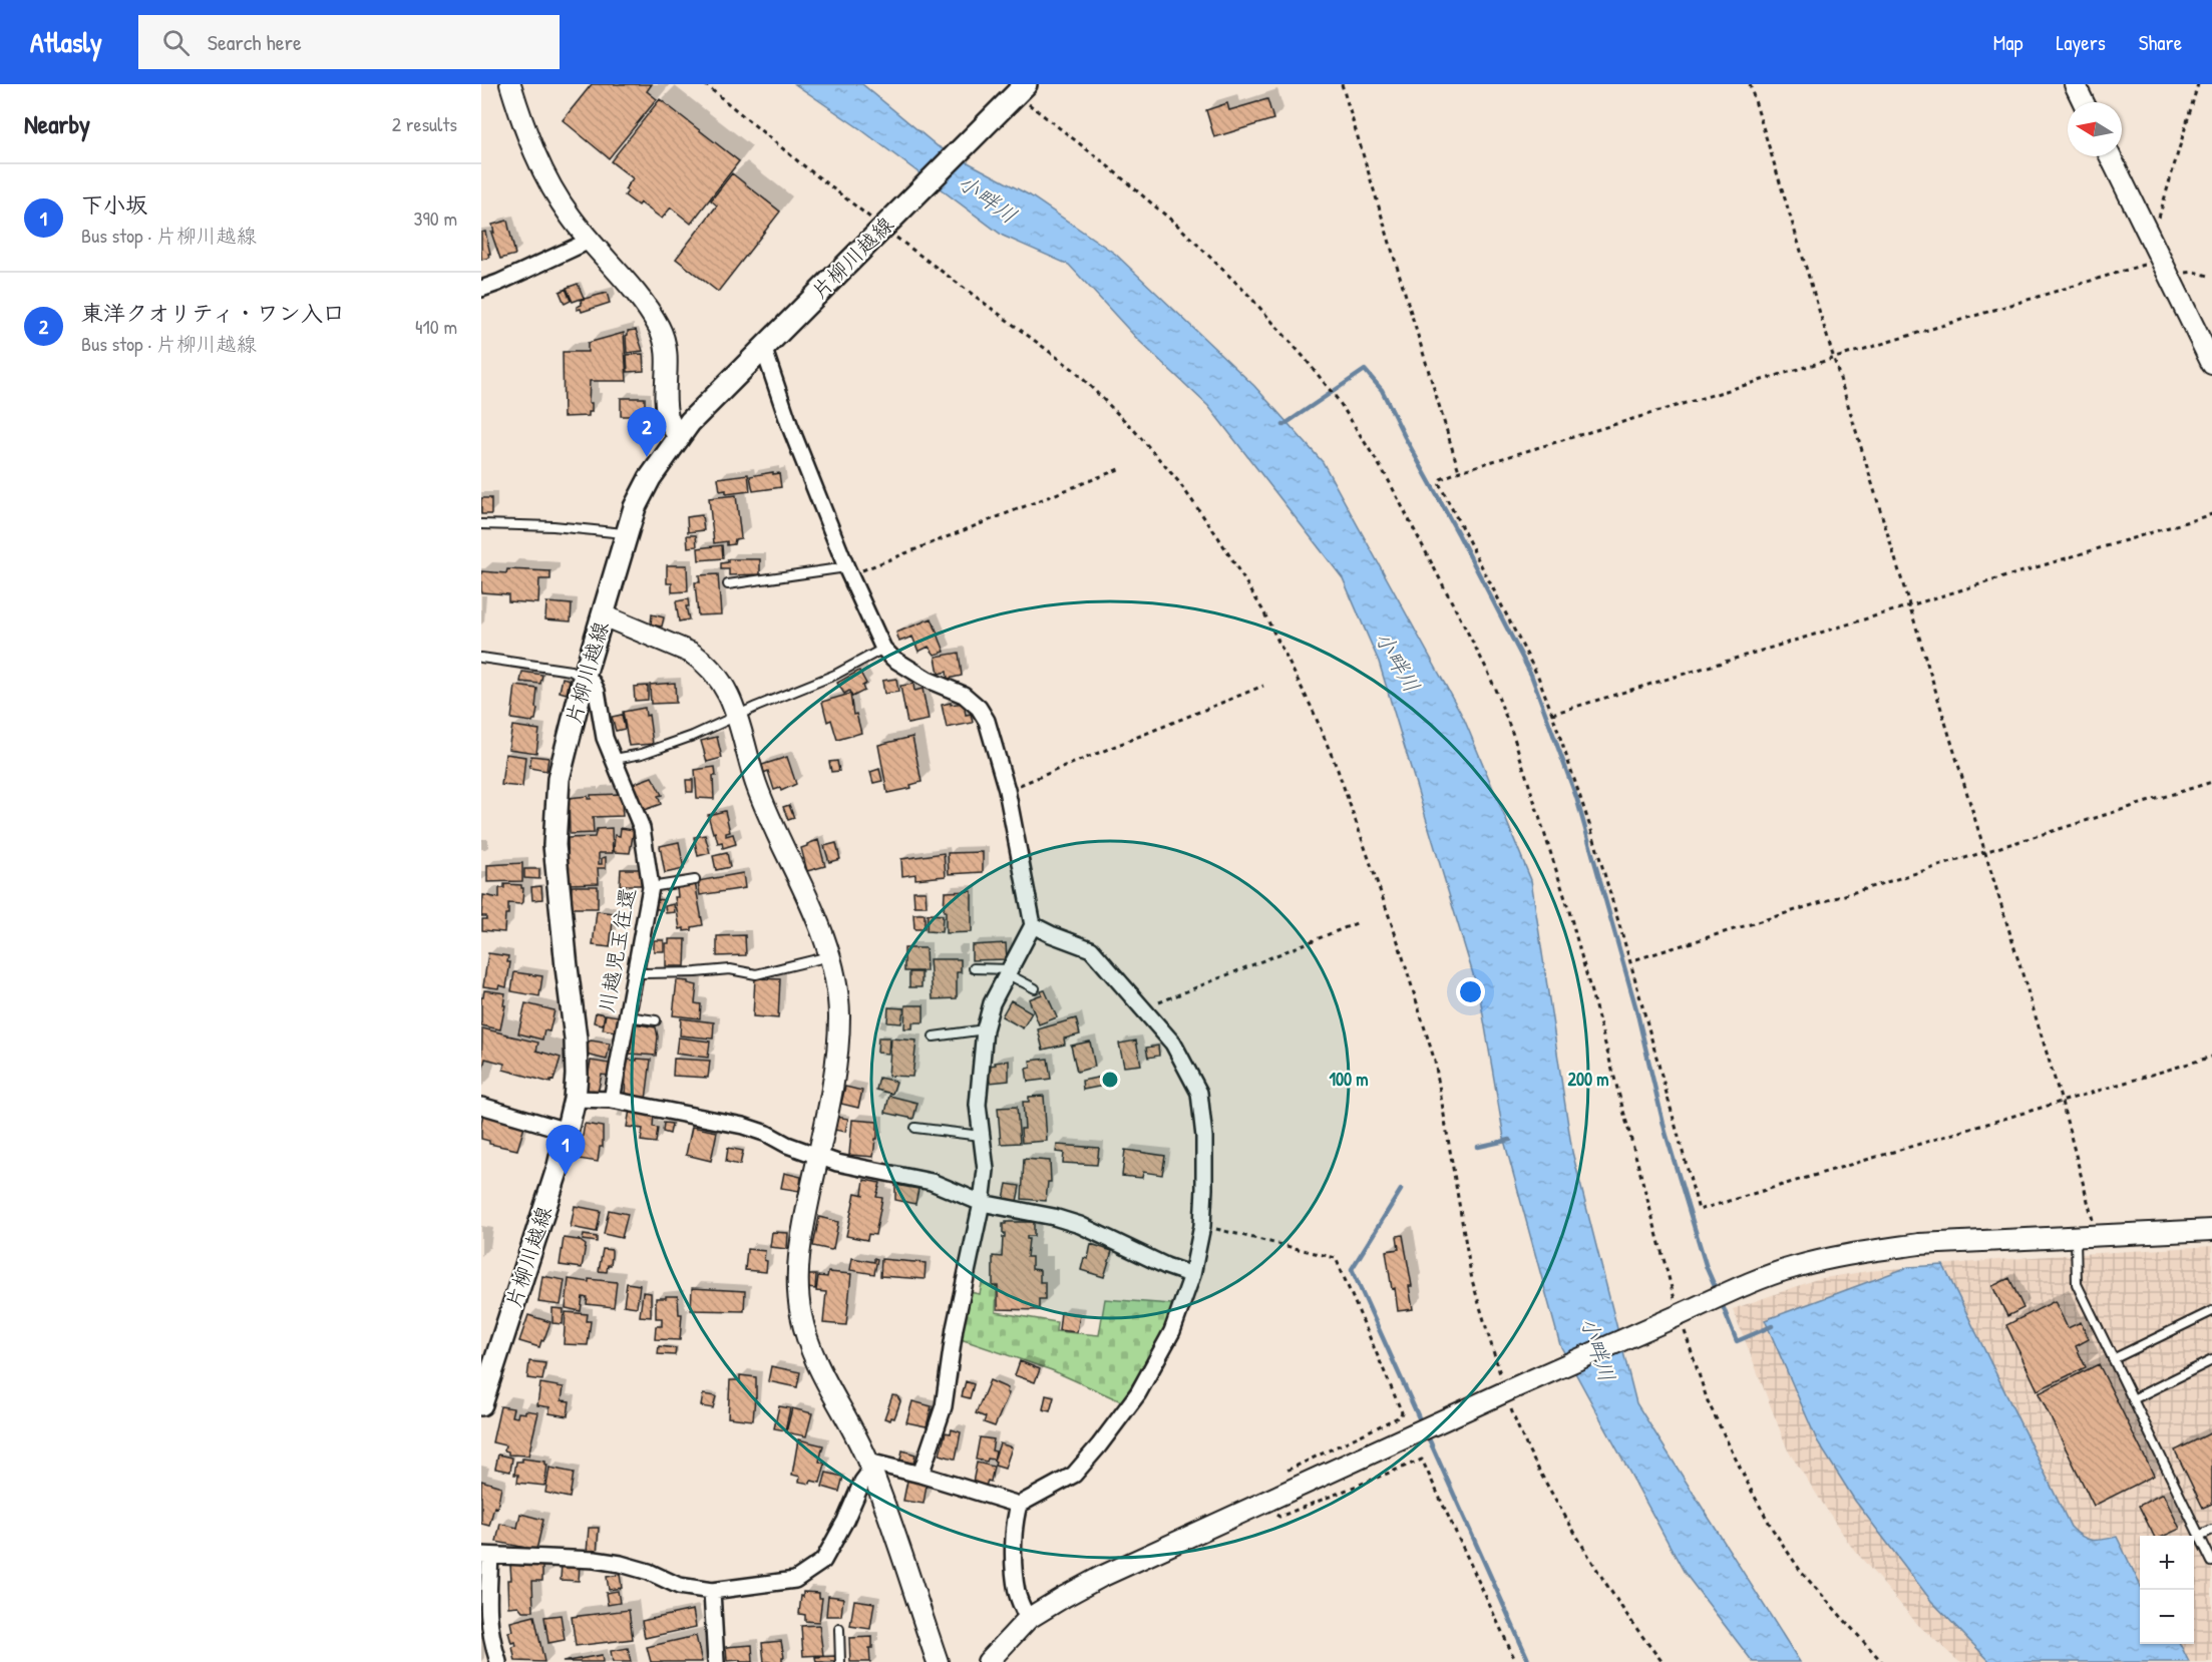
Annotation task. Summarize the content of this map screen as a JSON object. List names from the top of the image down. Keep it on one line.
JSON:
{"streets":{"main road":["片柳川越線"],"street":["川越児玉往還"]},"crossings":[["片柳川越線","川越児玉往還"]],"water":["小畔川"],"north":"left","page":{"header":"Atlasly","search":"Search here","nav":["Map","Layers","Share"],"heading":["Nearby","2 results"],"list":[{"mark":"1","name":"下小坂","note":"Bus stop · 片柳川越線","value":"390 m"},{"mark":"2","name":"東洋クオリティ・ワン入口","note":"Bus stop · 片柳川越線","value":"410 m"}],"pins":["2","1"],"map_buttons":["+","−"]},"rings":["100 m","200 m"]}
